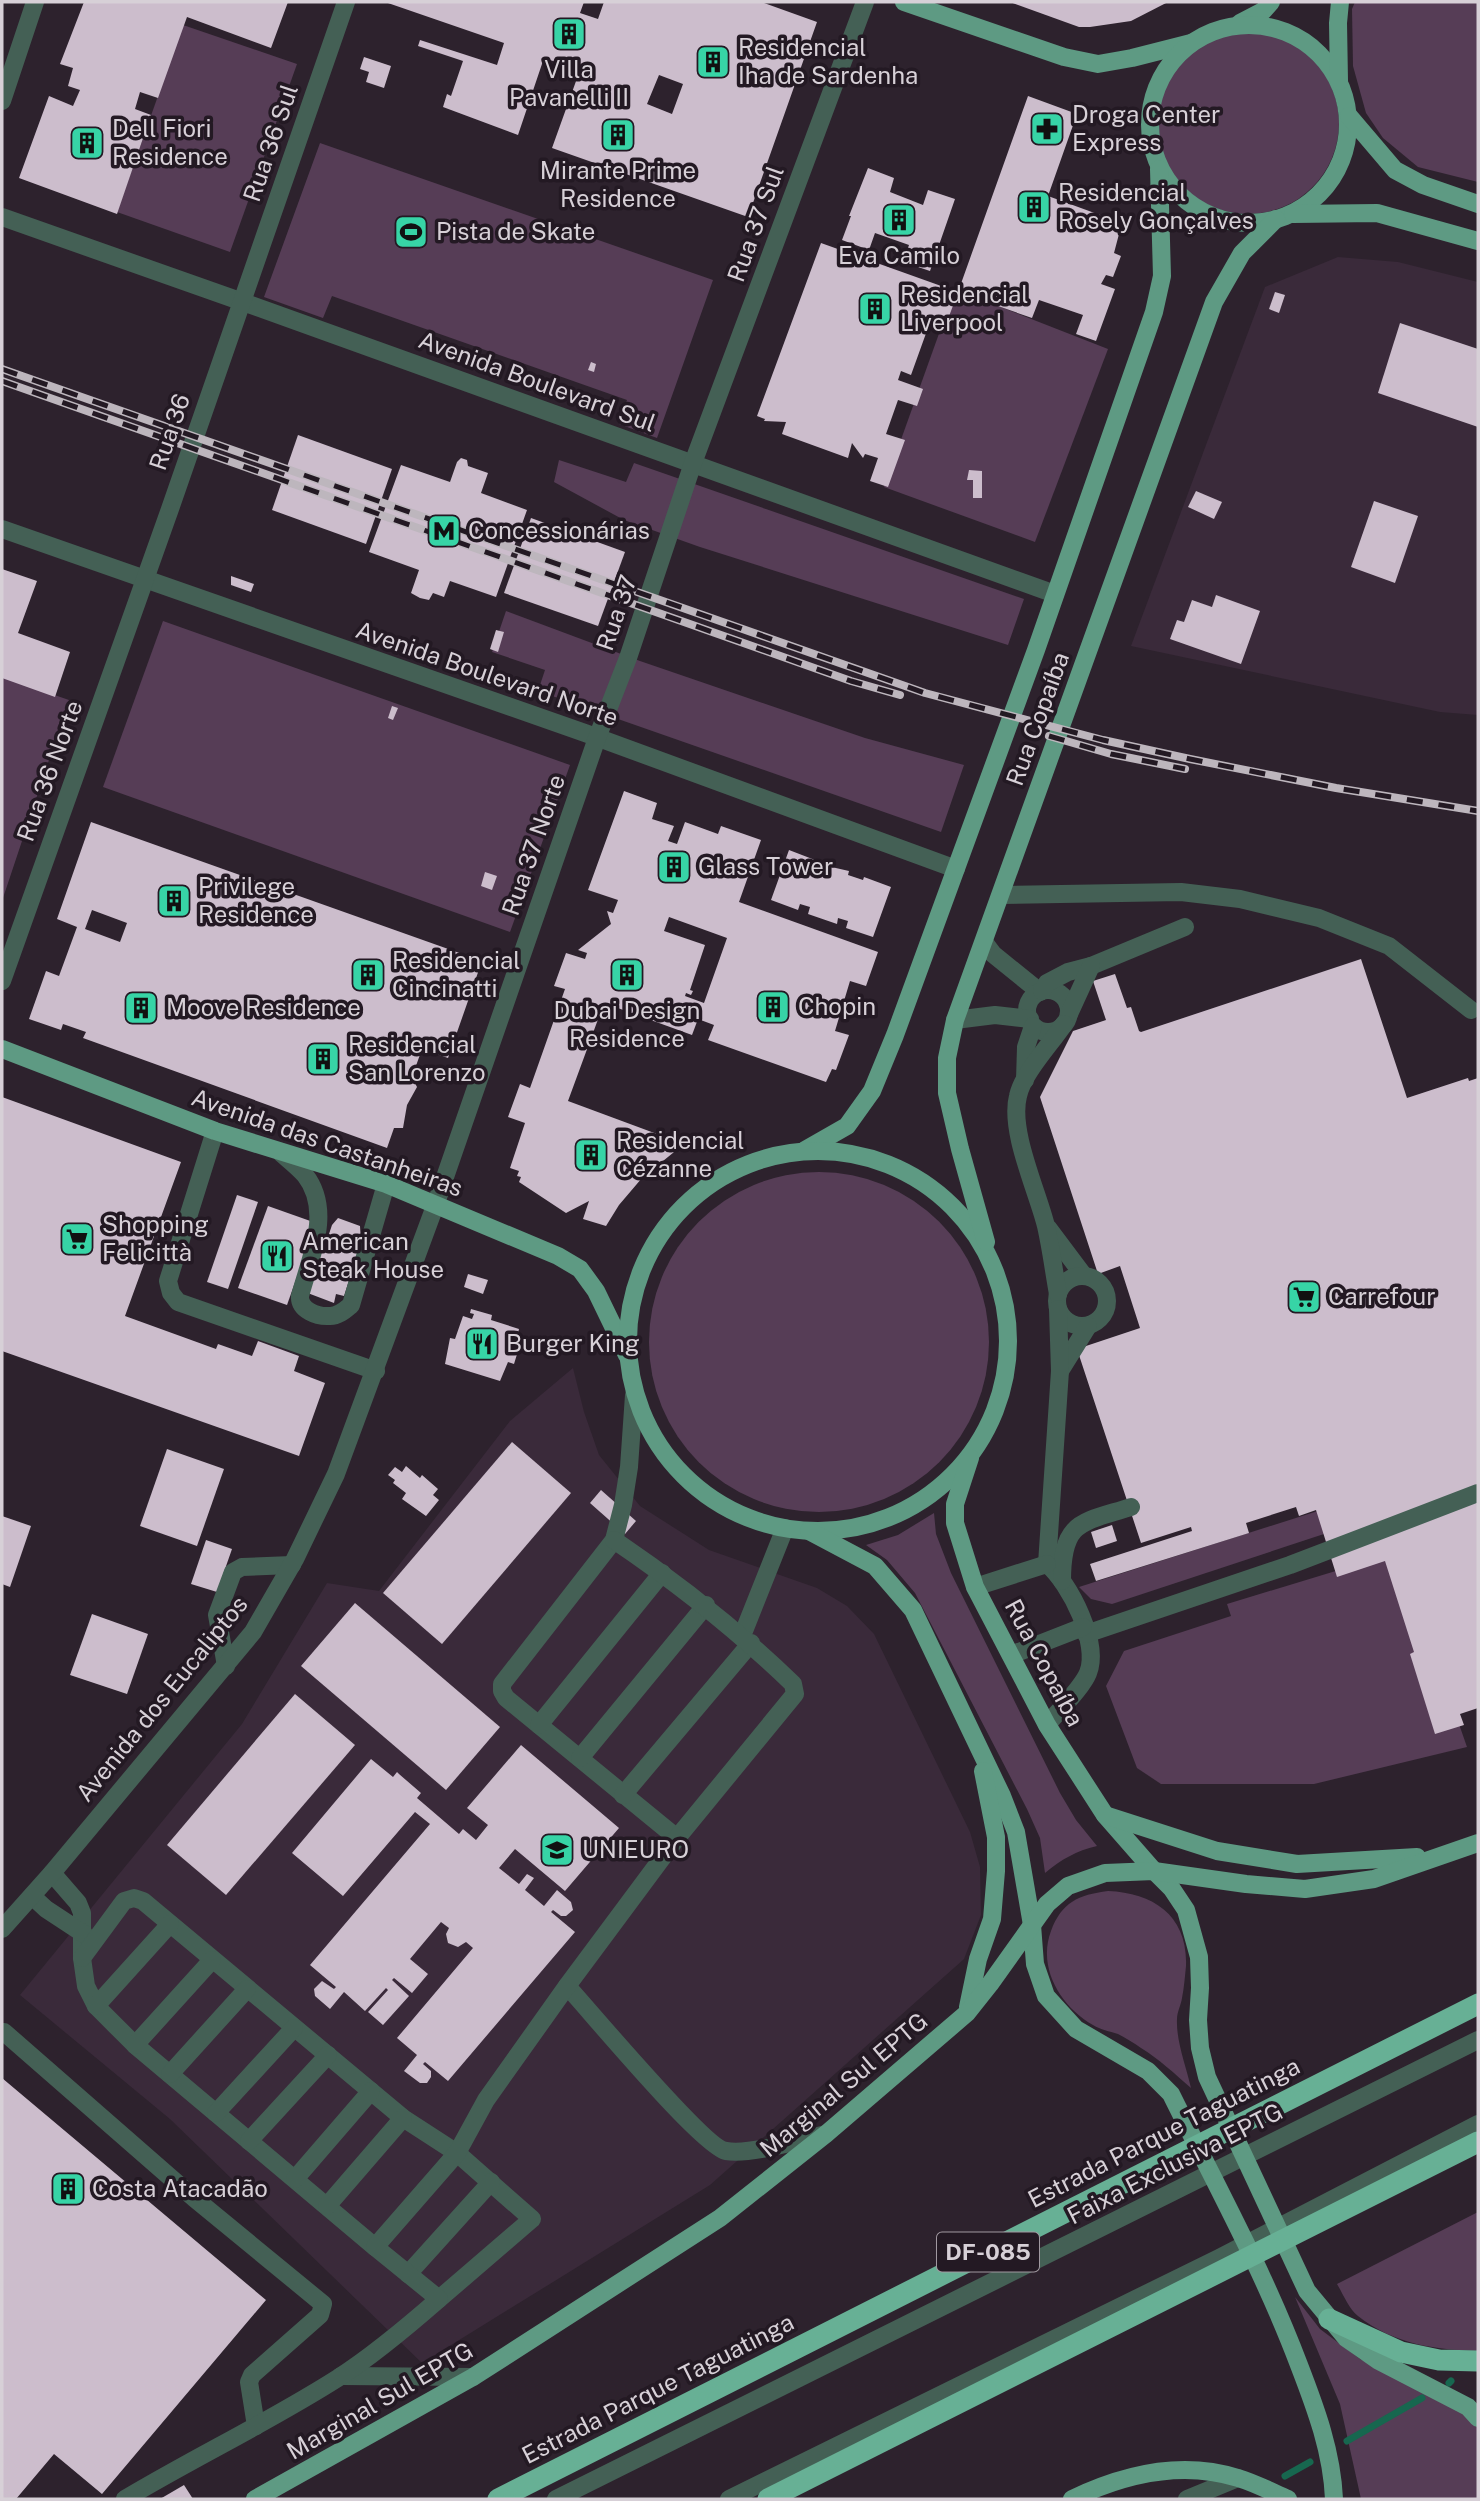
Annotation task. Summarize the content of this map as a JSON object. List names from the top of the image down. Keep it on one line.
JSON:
{"streets":{"highway":["Estrada Parque Taguatinga","DF-085"],"main road":["Rua Copaíba","Avenida das Castanheiras","Marginal Sul EPTG"],"street":["Rua 36 Sul","Rua 37 Sul","Avenida Boulevard Sul","Rua 36","Rua 37","Avenida Boulevard Norte","Rua 36 Norte","Rua 37 Norte","Avenida dos Eucaliptos","Faixa Exclusiva EPTG"]},"crossings":[["Rua 36 Sul","Avenida Boulevard Sul"],["Rua 36 Sul","Rua 36"],["Rua 37 Sul","Avenida Boulevard Sul"],["Rua 37 Sul","Rua 37"],["Avenida Boulevard Sul","Rua 36"],["Avenida Boulevard Sul","Rua 37"],["Avenida Boulevard Sul","Rua Copaíba"],["Rua 36","Avenida Boulevard Norte"],["Rua 36","Rua 36 Norte"],["Rua 37","Avenida Boulevard Norte"],["Rua 37","Rua 37 Norte"],["Avenida Boulevard Norte","Rua Copaíba"],["Avenida Boulevard Norte","Rua 36 Norte"],["Avenida Boulevard Norte","Rua 37 Norte"],["Rua Copaíba","Marginal Sul EPTG"],["Rua 37 Norte","Avenida das Castanheiras"],["Rua 37 Norte","Avenida dos Eucaliptos"],["Avenida das Castanheiras","Avenida dos Eucaliptos"]],"places":{"building":["Villa Pavanelli II","Residencial Iha de Sardenha","Mirante Prime Residence","Dell Fiori Residence","Residencial Rosely Gonçalves","Eva Camilo","Residencial Liverpool","Glass Tower","Privilege Residence","Residencial Cincinatti","Dubai Design Residence","Chopin","Moove Residence","Residencial San Lorenzo","Residencial Cézanne","Costa Atacadão"],"pharmacy":["Droga Center Express"],"sports":["Pista de Skate"],"metro station":["Concessionárias"],"supermarket":["Shopping Felicittà","Carrefour"],"restaurant":["American Steak House","Burger King"],"school or university":["UNIEURO"]}}
